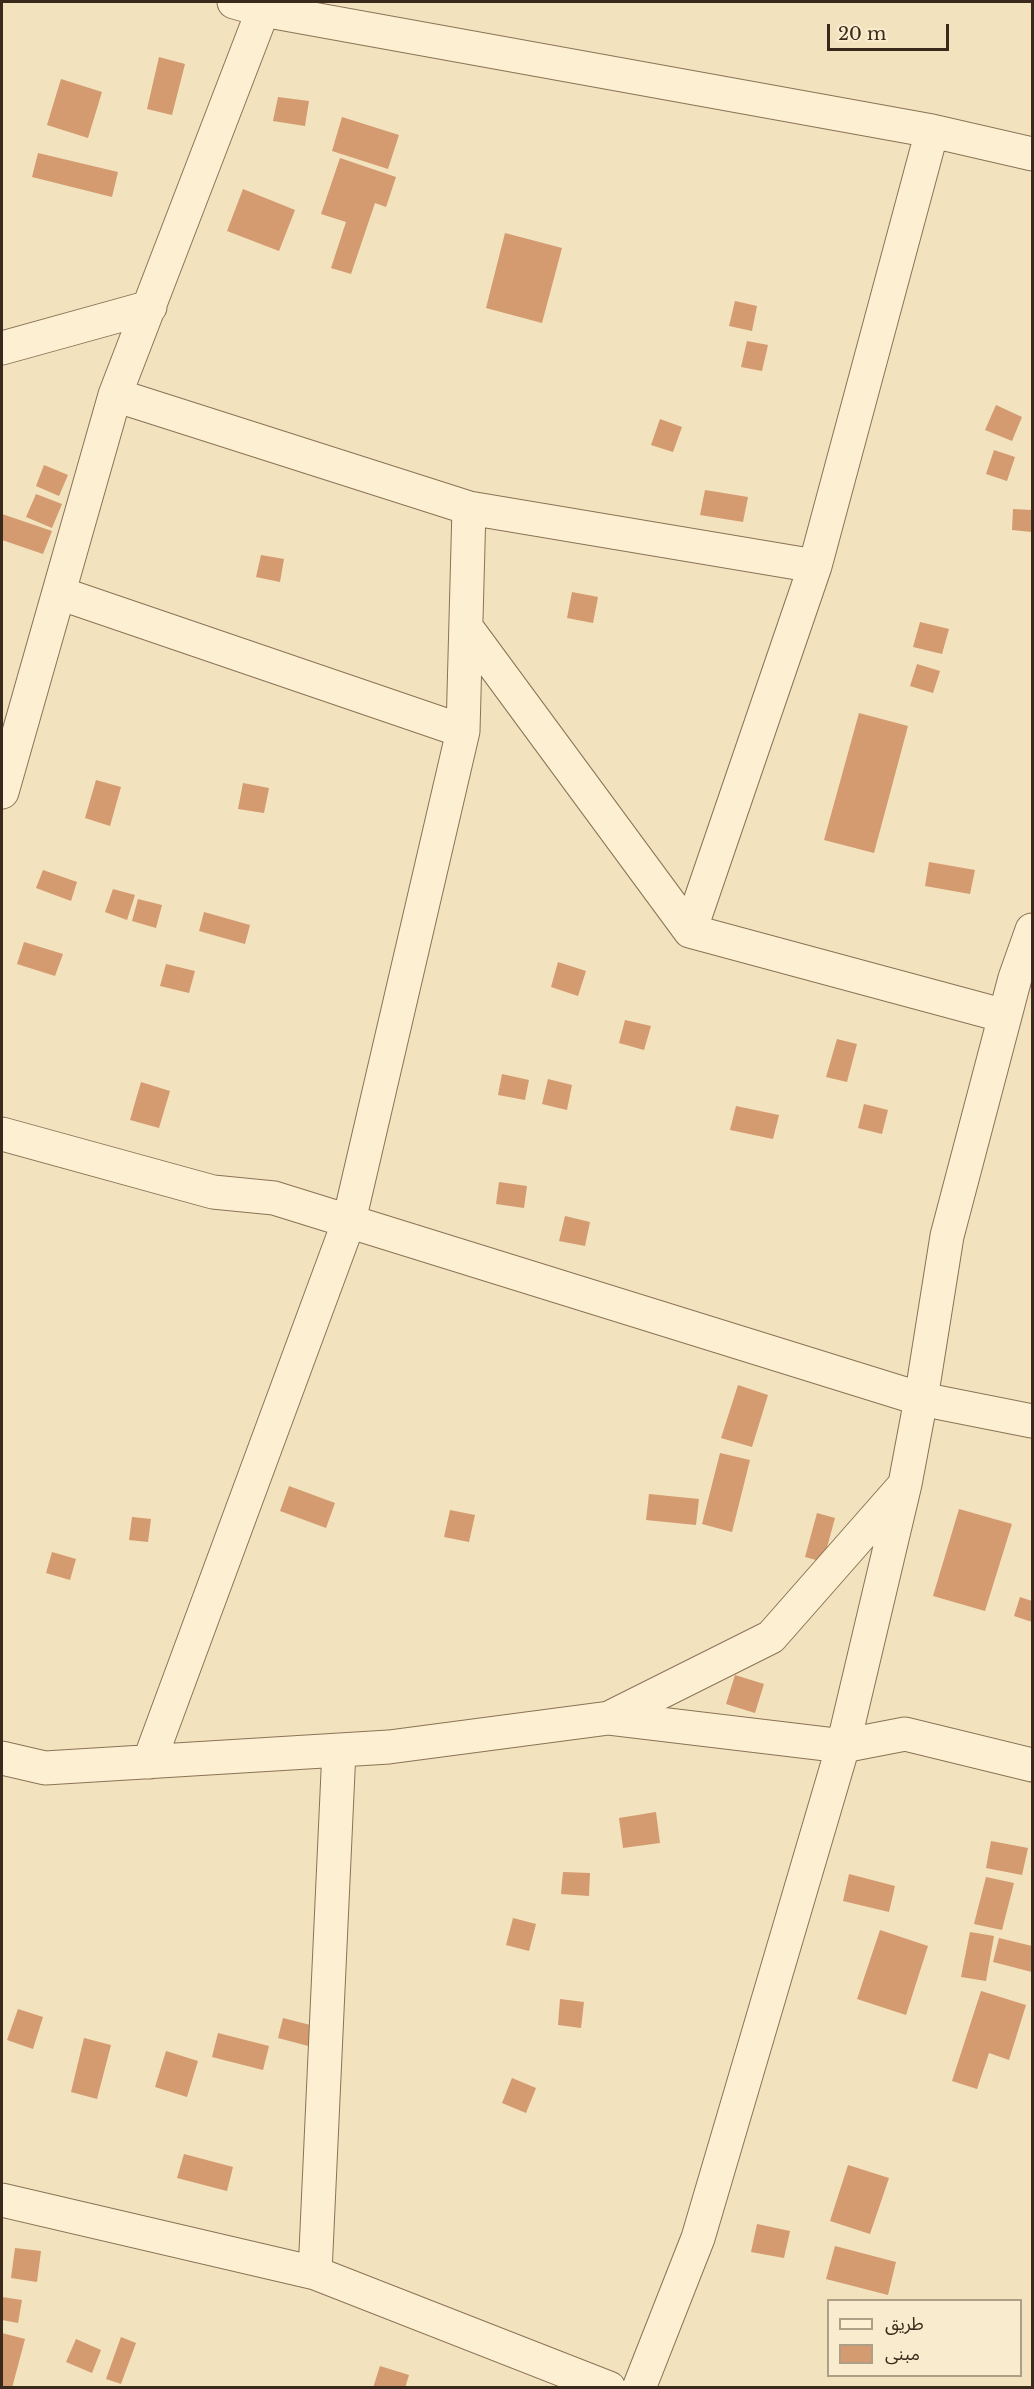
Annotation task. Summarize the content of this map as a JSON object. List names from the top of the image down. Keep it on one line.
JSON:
{"legend":["طريق","مبنى"],"scale_bar":"20 m"}
